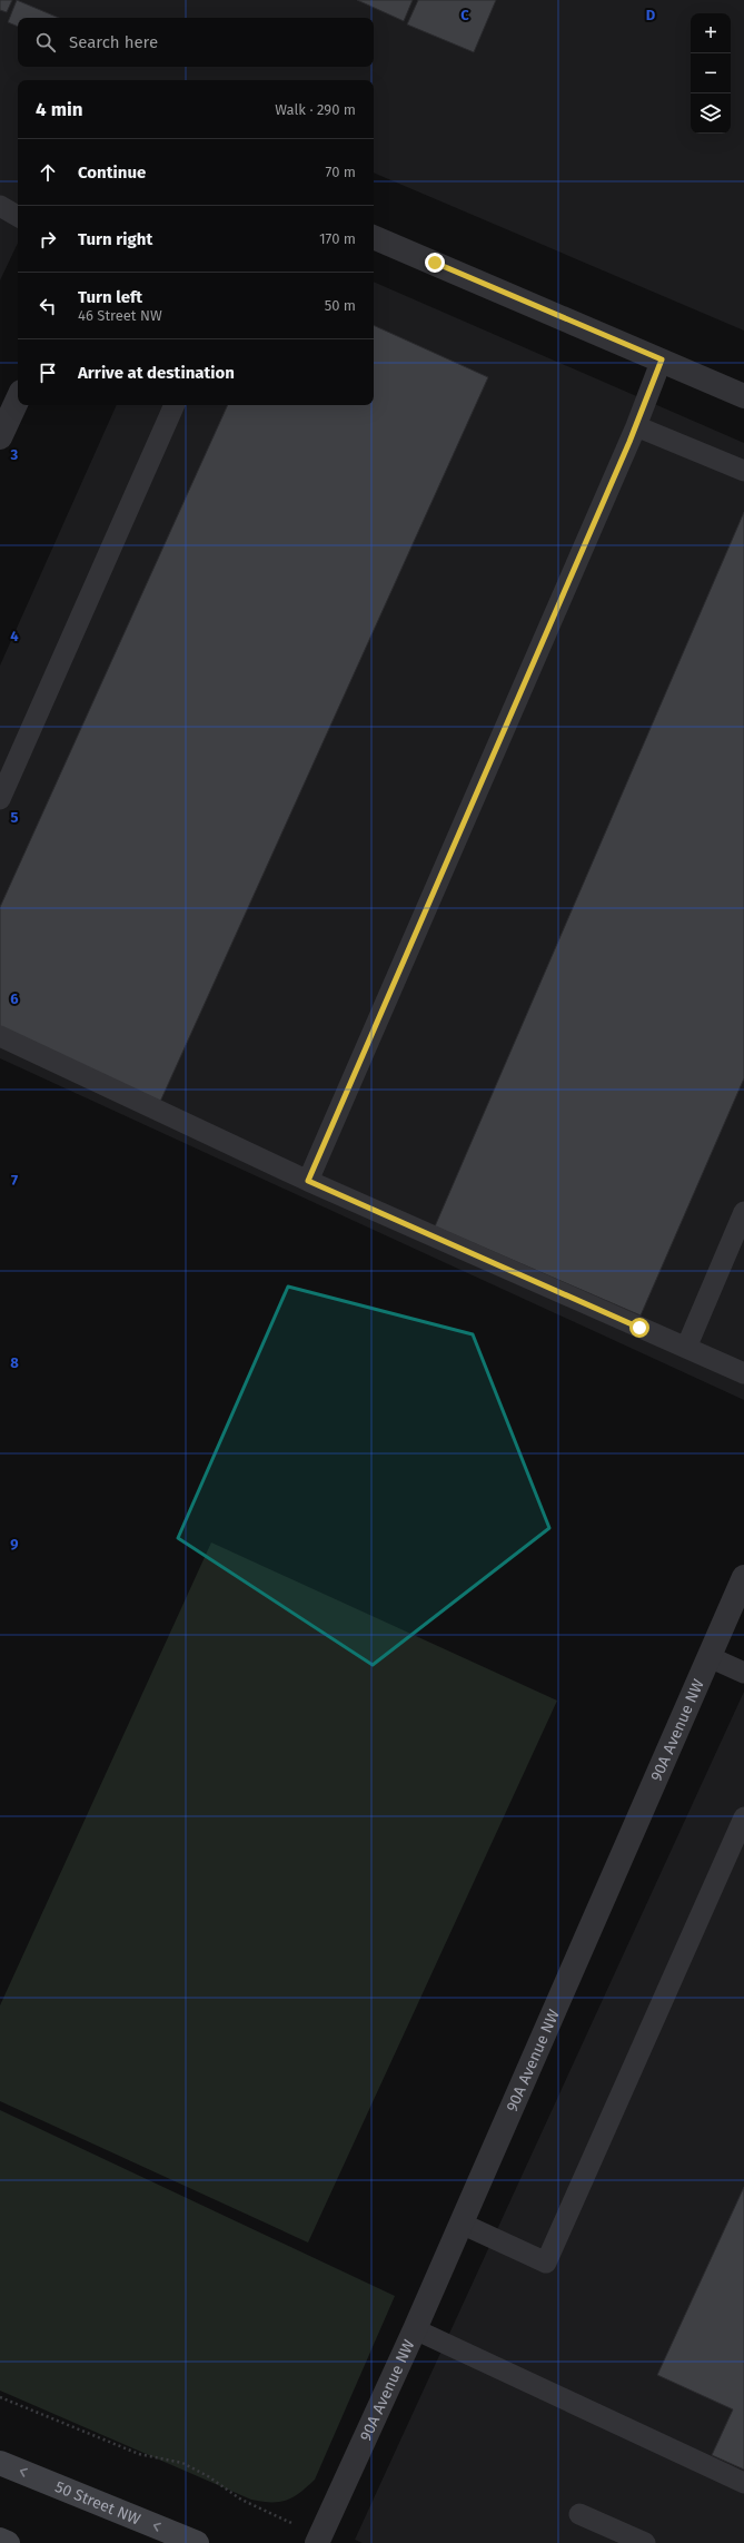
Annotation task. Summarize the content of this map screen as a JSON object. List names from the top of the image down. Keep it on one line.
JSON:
{"streets":{"main road":["50 Street NW"],"street":["90A Avenue NW"]},"one_way":["50 Street NW"],"page":{"map_buttons":["+","−"],"search":"Search here","heading":["4 min","Walk · 290 m"],"list":[["Continue","70 m"],["Turn right","170 m"],["Turn left","46 Street NW","50 m"],"Arrive at destination"]},"grid":{"columns":["C","D"],"rows":["3","4","5","6","7","8","9"]}}
